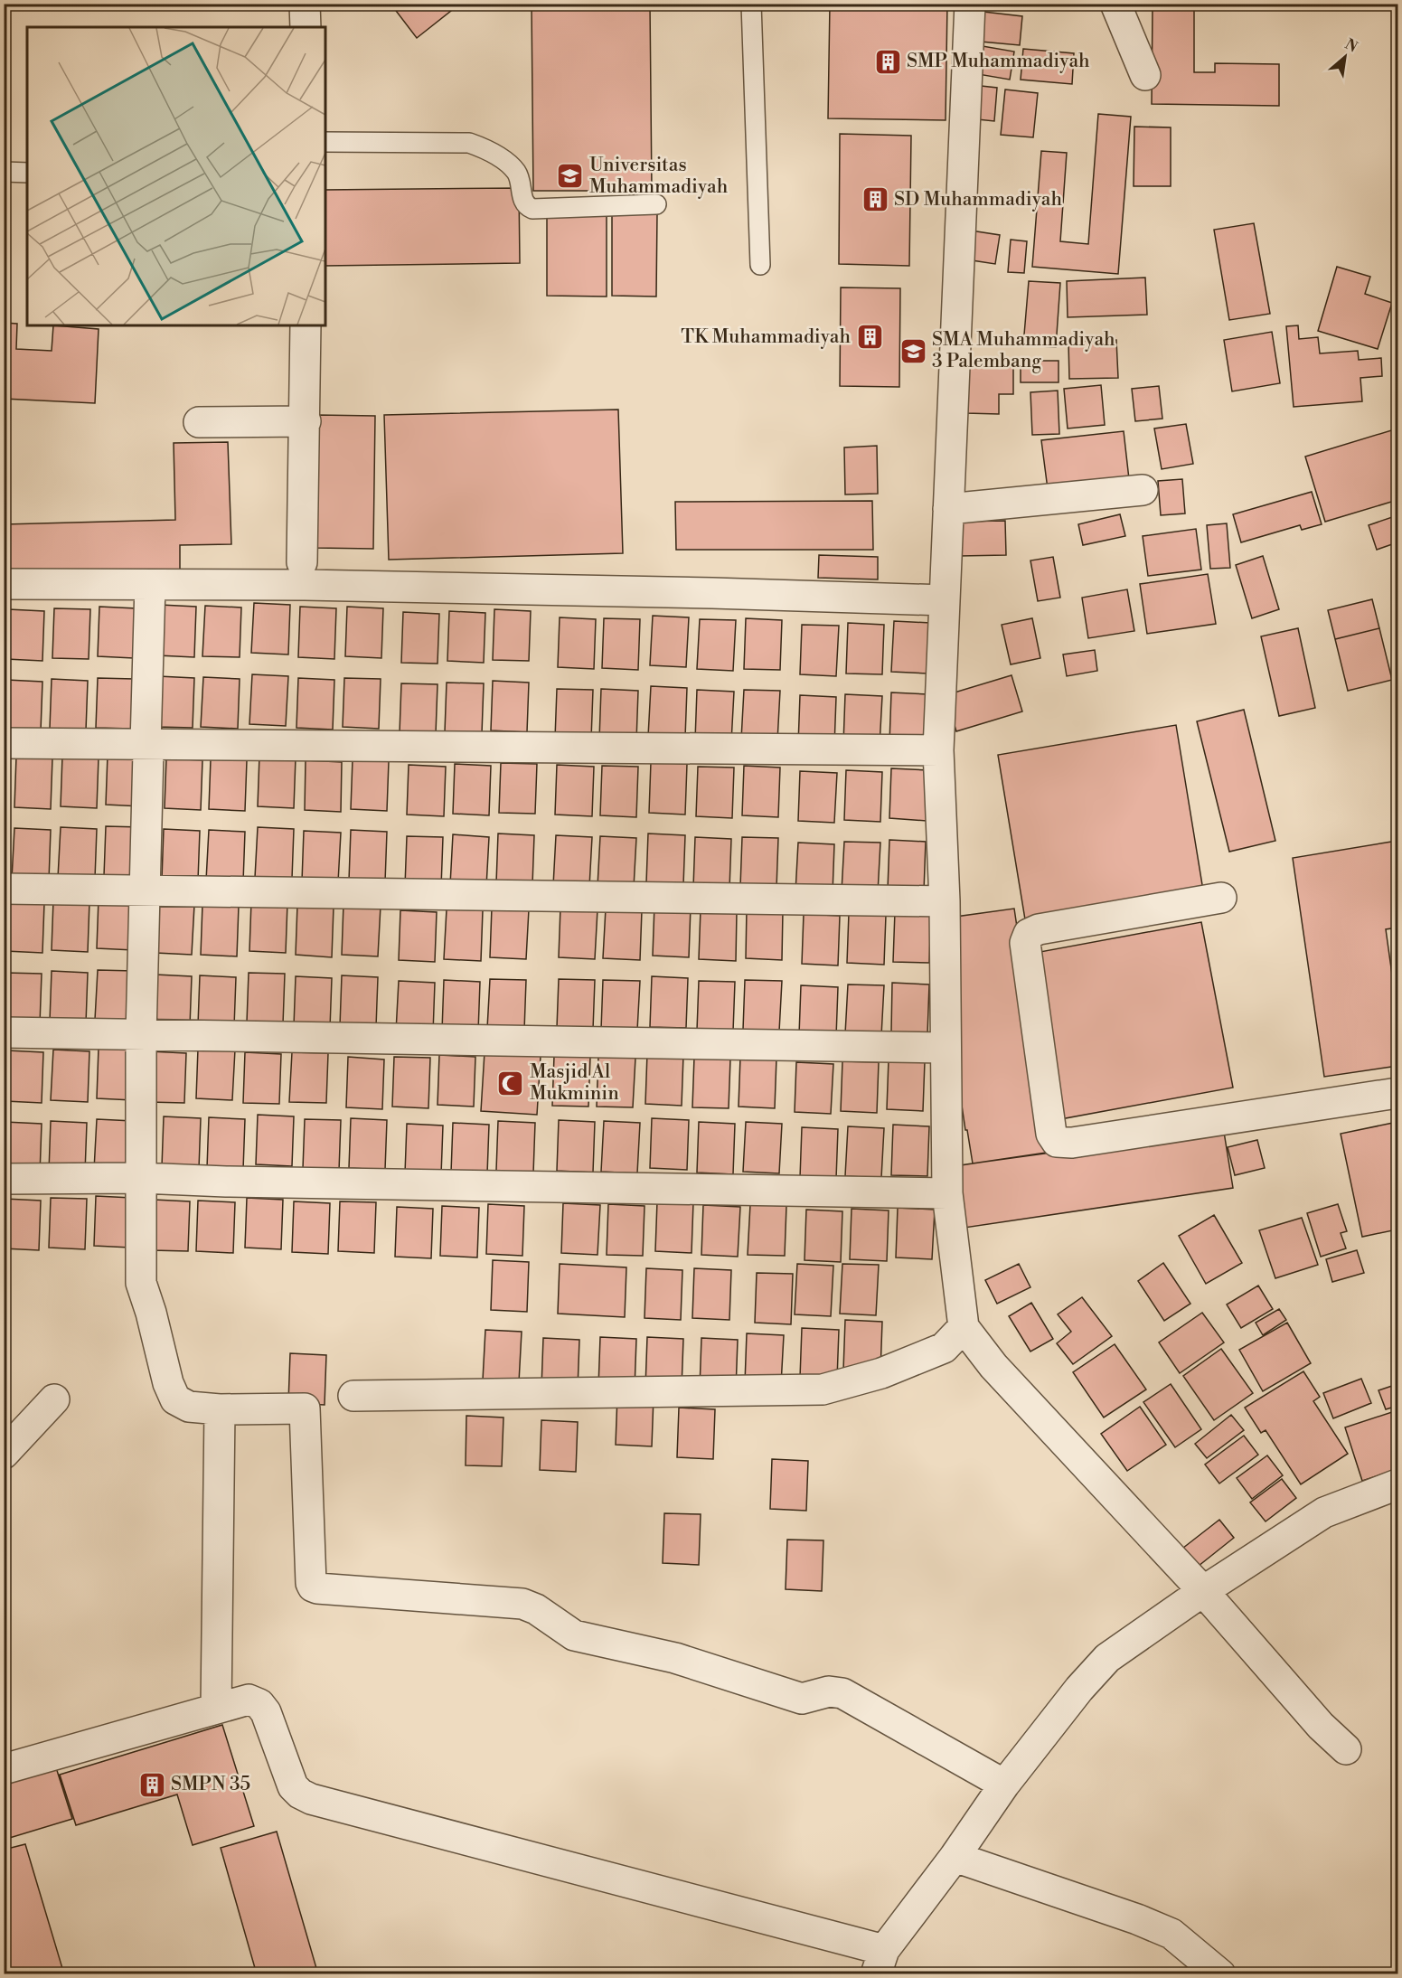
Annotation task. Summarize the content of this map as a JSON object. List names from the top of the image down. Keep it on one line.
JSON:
{"places":{"building":["SMP Muhammadiyah","SD Muhammadiyah","TK Muhammadiyah","SMPN 35"],"school or university":["Universitas Muhammadiyah","SMA Muhammadiyah 3 Palembang"],"mosque":["Masjid Al Mukminin"]},"north":"top right"}
